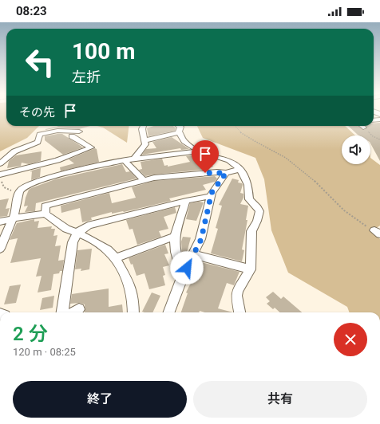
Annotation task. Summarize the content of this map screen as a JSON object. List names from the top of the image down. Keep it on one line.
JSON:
{"page":{"status":"08:23","turn":["100 m","左折"],"then":"その先","heading":["2 分","120 m · 08:25"],"buttons":["終了","共有"]}}
